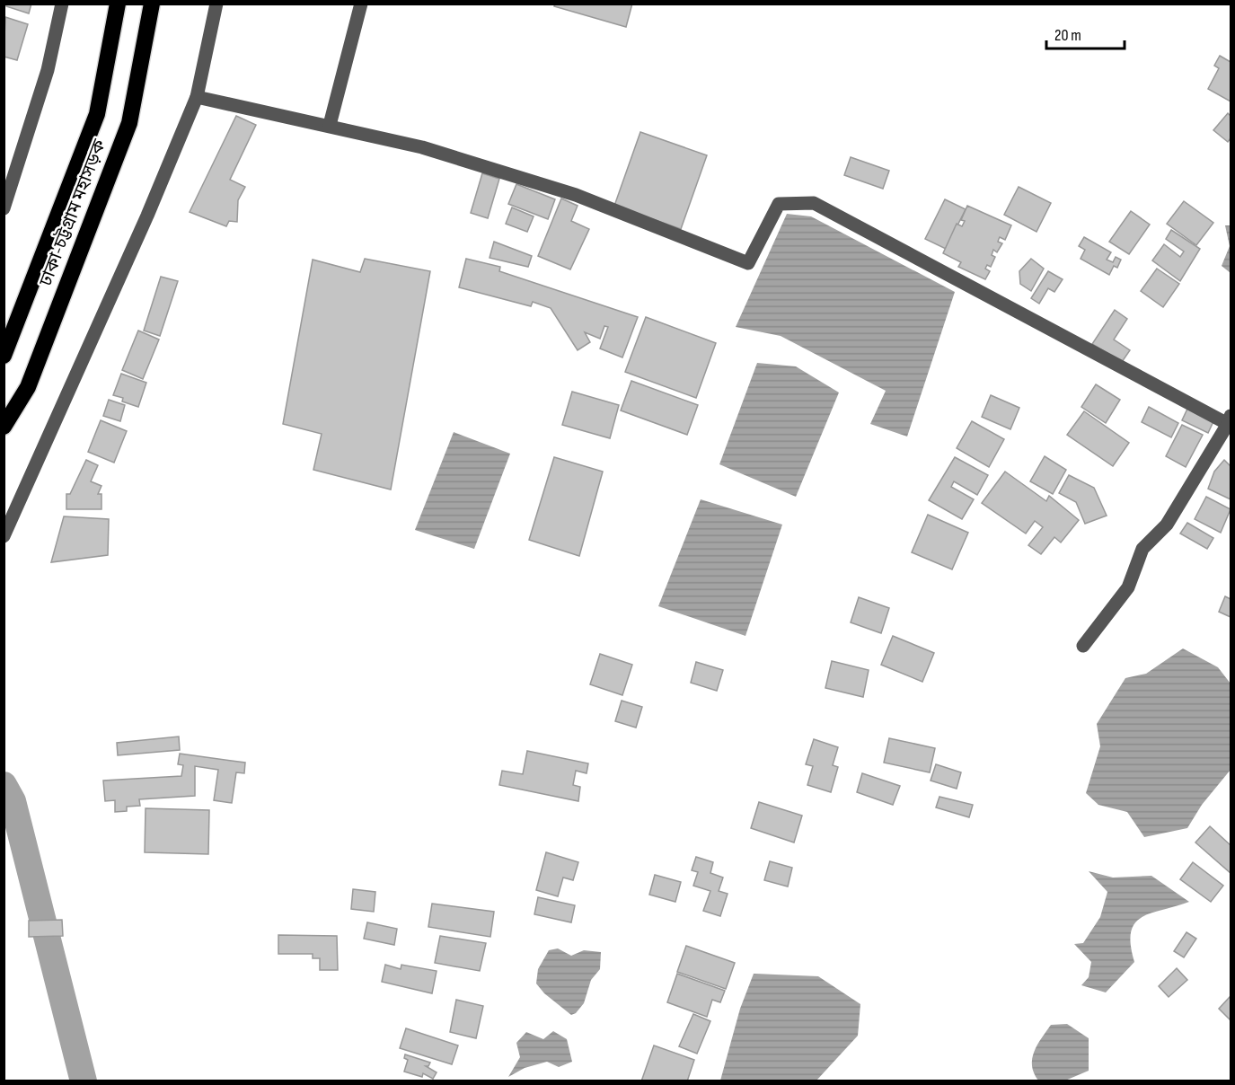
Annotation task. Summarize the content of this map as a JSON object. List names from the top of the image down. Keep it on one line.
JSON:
{"streets":{"highway":["ঢাকা-চট্টগ্রাম মহাসড়ক"]},"scale_bar":"20 m"}
